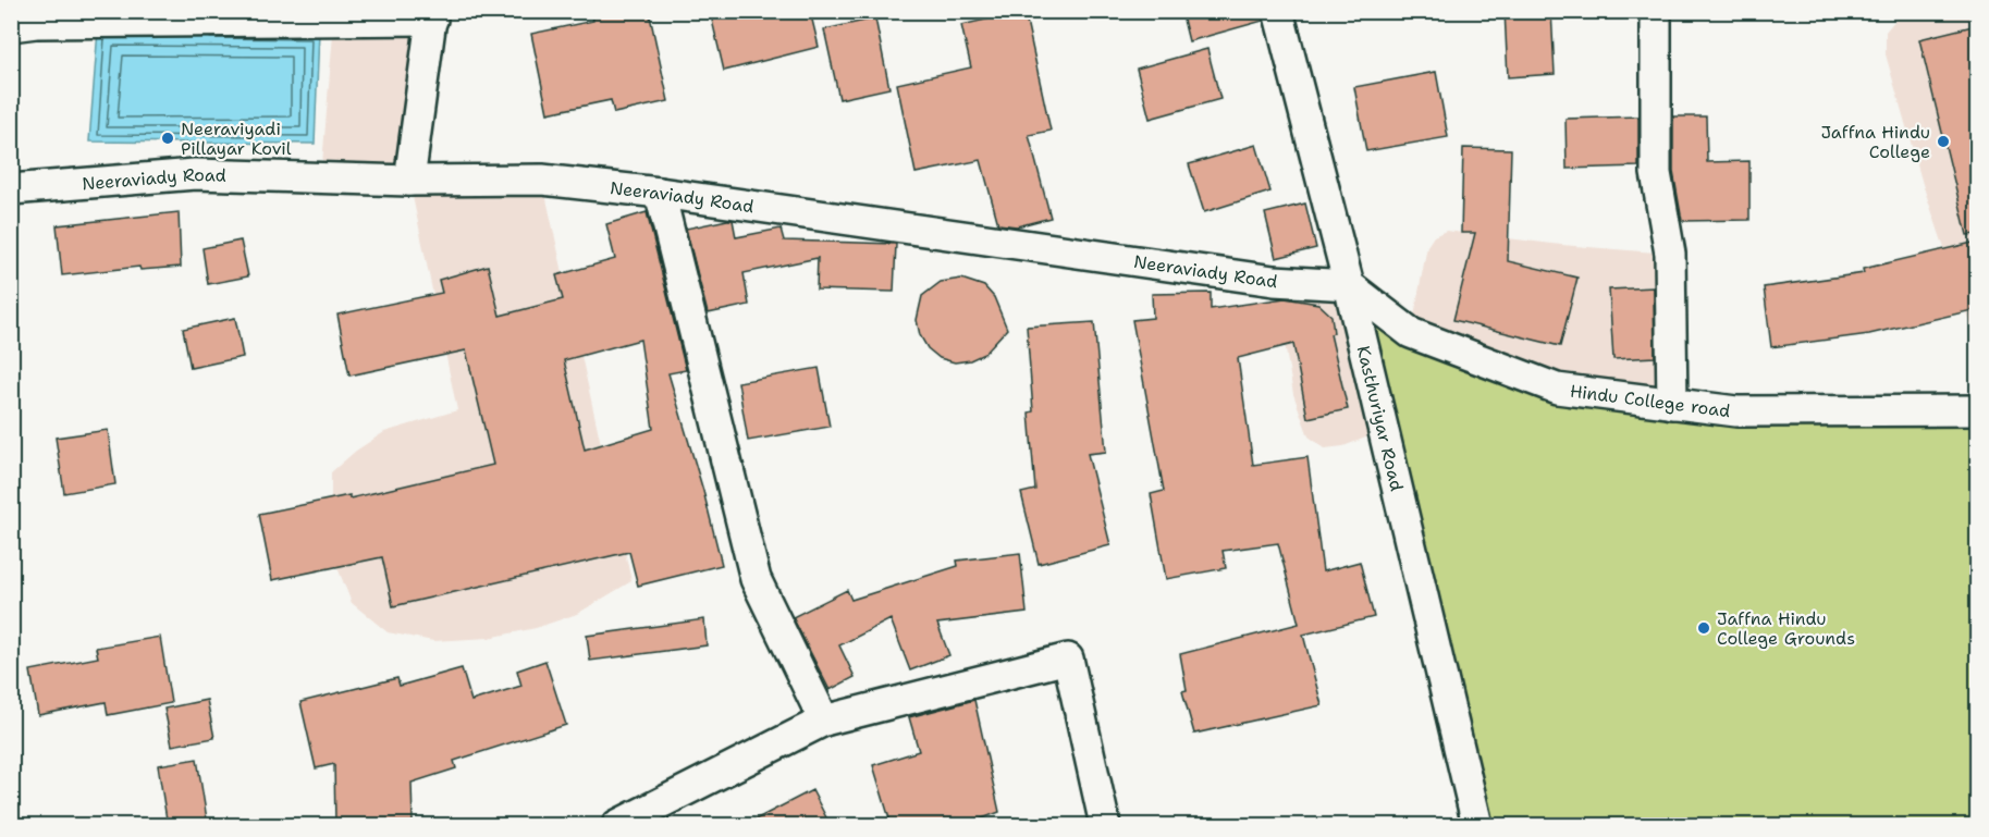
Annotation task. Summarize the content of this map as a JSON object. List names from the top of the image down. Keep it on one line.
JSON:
{"streets":{"street":["Neeraviady Road","Hindu College road","Kasthuriyar Road"]},"crossings":[["Neeraviady Road","Hindu College road"],["Neeraviady Road","Kasthuriyar Road"],["Hindu College road","Kasthuriyar Road"]],"places":["Neeraviyadi Pillayar Kovil","Jaffna Hindu College","Jaffna Hindu College Grounds"]}
